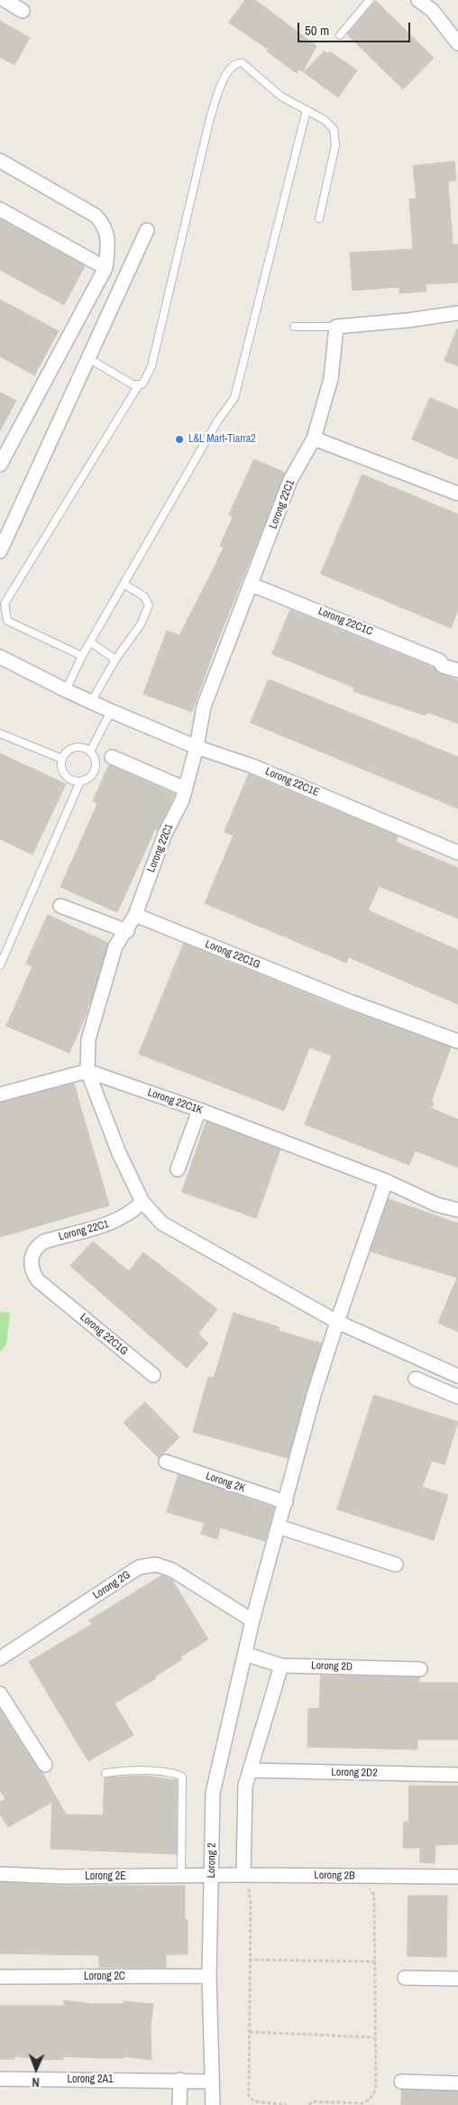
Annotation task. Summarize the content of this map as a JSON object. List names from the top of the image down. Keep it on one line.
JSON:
{"streets":{"street":["Lorong 22C1","Lorong 22C1C","Lorong 22C1E","Lorong 22C1G","Lorong 22C1K","Lorong 2K","Lorong 2G","Lorong 2D","Lorong 2D2","Lorong 2","Lorong 2B","Lorong 2E","Lorong 2C","Lorong 2A1"]},"crossings":[["Lorong 22C1","Lorong 22C1C"],["Lorong 22C1","Lorong 22C1E"],["Lorong 22C1","Lorong 22C1G"],["Lorong 22C1","Lorong 22C1K"],["Lorong 22C1K","Lorong 2"],["Lorong 2K","Lorong 2"],["Lorong 2G","Lorong 2"],["Lorong 2D","Lorong 2"],["Lorong 2","Lorong 2B"],["Lorong 2","Lorong 2E"],["Lorong 2","Lorong 2C"],["Lorong 2","Lorong 2A1"],["Lorong 2B","Lorong 2E"]],"places":["L&L Mart-Tiarra2"],"scale_bar":"50 m","north":"bottom"}
